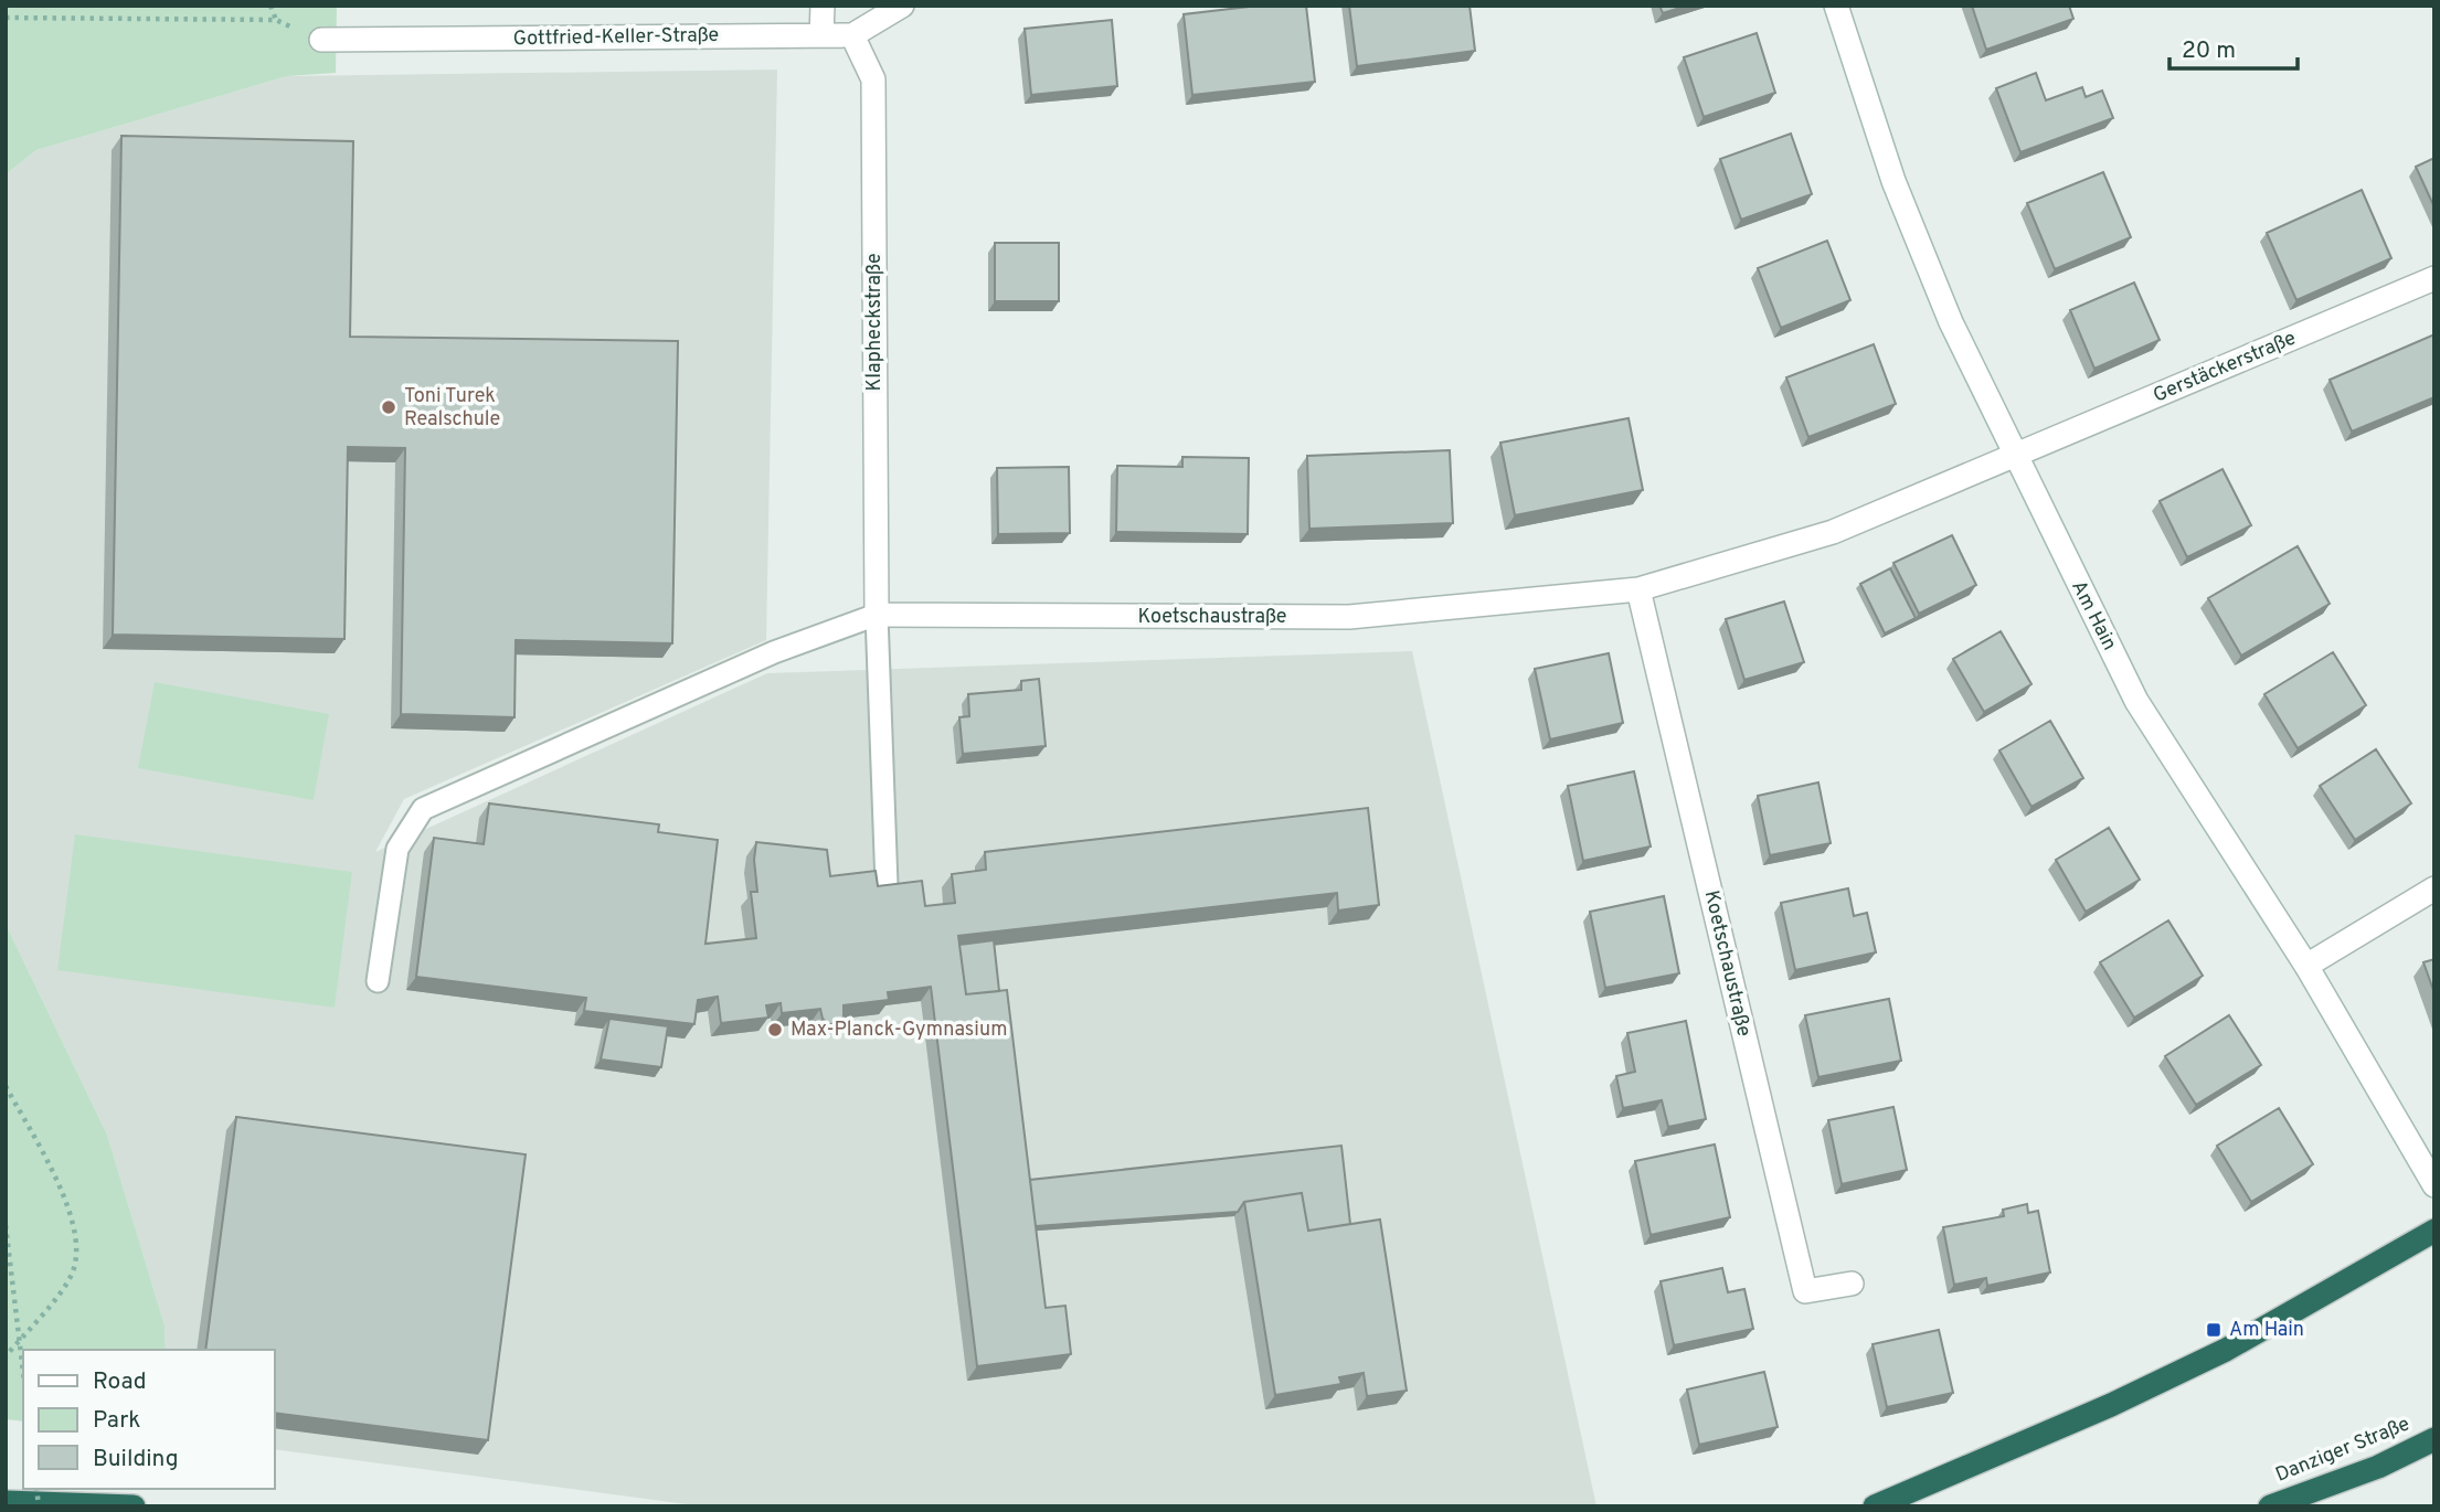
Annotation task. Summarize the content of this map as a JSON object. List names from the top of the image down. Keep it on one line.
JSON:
{"streets":{"highway":["Danziger Straße"],"street":["Gottfried-Keller-Straße","Klapheckstraße","Gerstäckerstraße","Am Hain","Koetschaustraße"]},"crossings":[["Gottfried-Keller-Straße","Klapheckstraße"],["Klapheckstraße","Koetschaustraße"],["Gerstäckerstraße","Am Hain"],["Gerstäckerstraße","Koetschaustraße"],["Am Hain","Koetschaustraße"]],"places":{"other":["Toni Turek Realschule","Max-Planck-Gymnasium"],"transit":["Am Hain"]},"legend":["Road","Park","Building"],"scale_bar":"20 m"}
